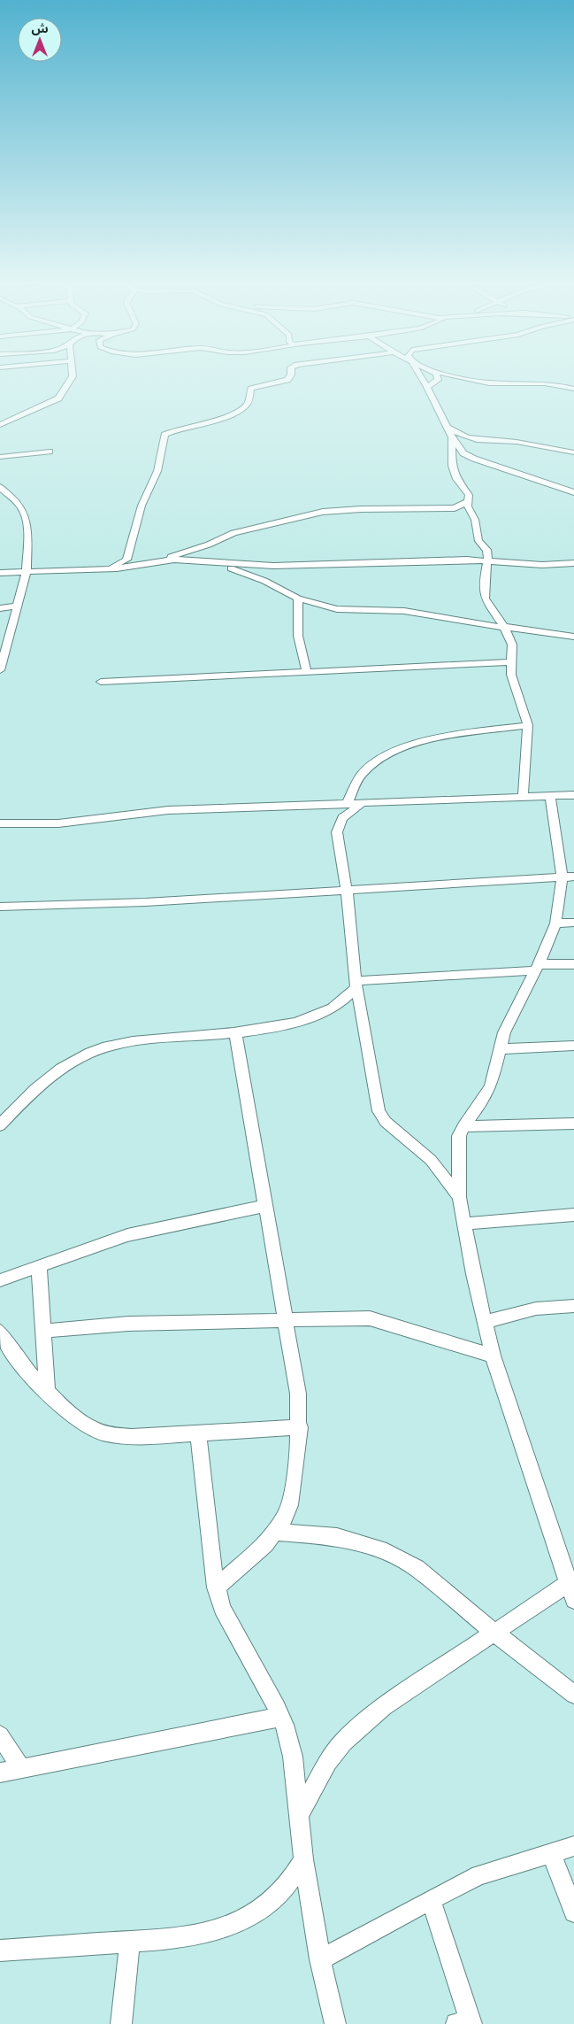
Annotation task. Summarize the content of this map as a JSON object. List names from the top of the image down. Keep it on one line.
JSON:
{"north":"top"}
